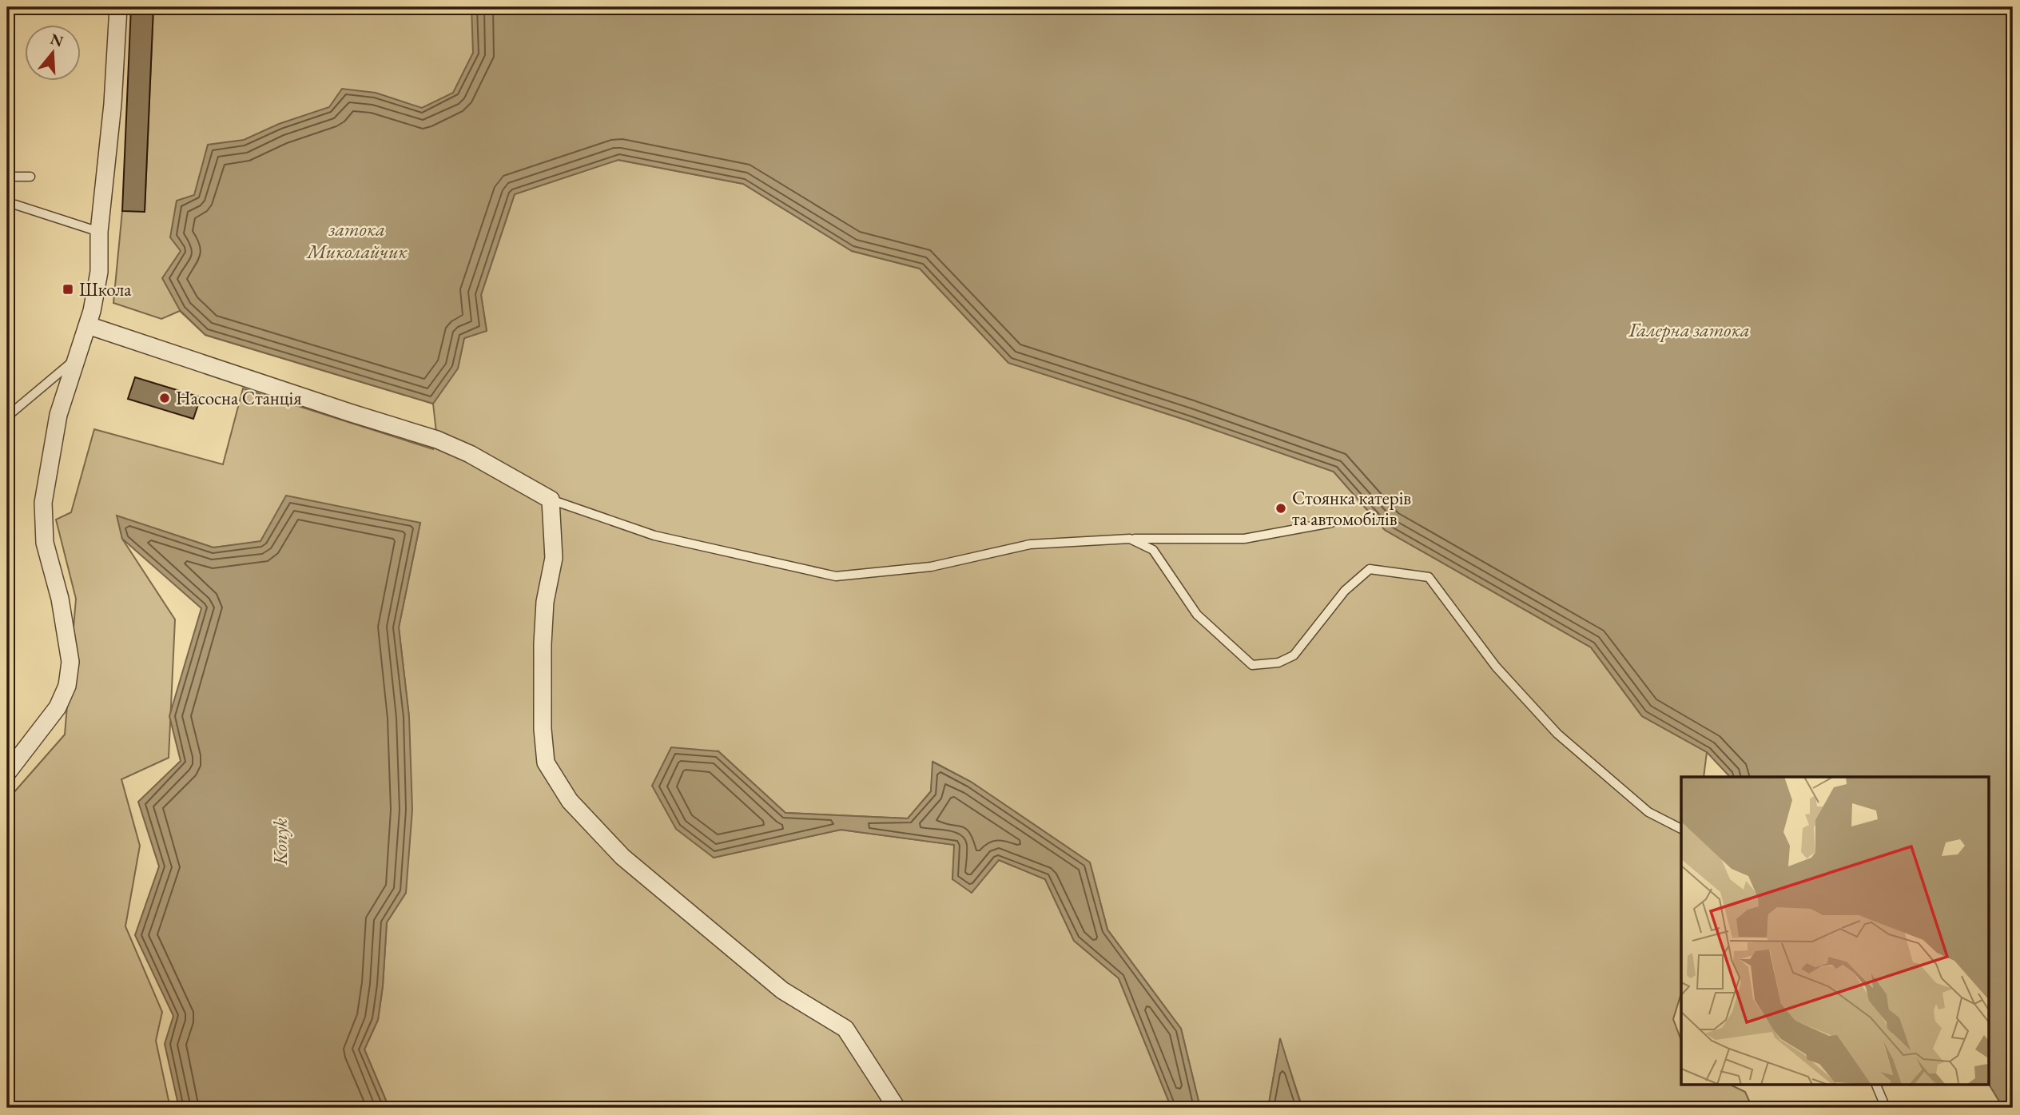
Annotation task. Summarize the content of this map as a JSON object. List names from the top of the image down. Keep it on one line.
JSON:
{"water":["затока Миколайчик","Галерна затока","Konyk"],"places":{"transit":["Школа"],"other":["Насосна Станція","Стоянка катерів та автомобілів"]},"north":"top"}
